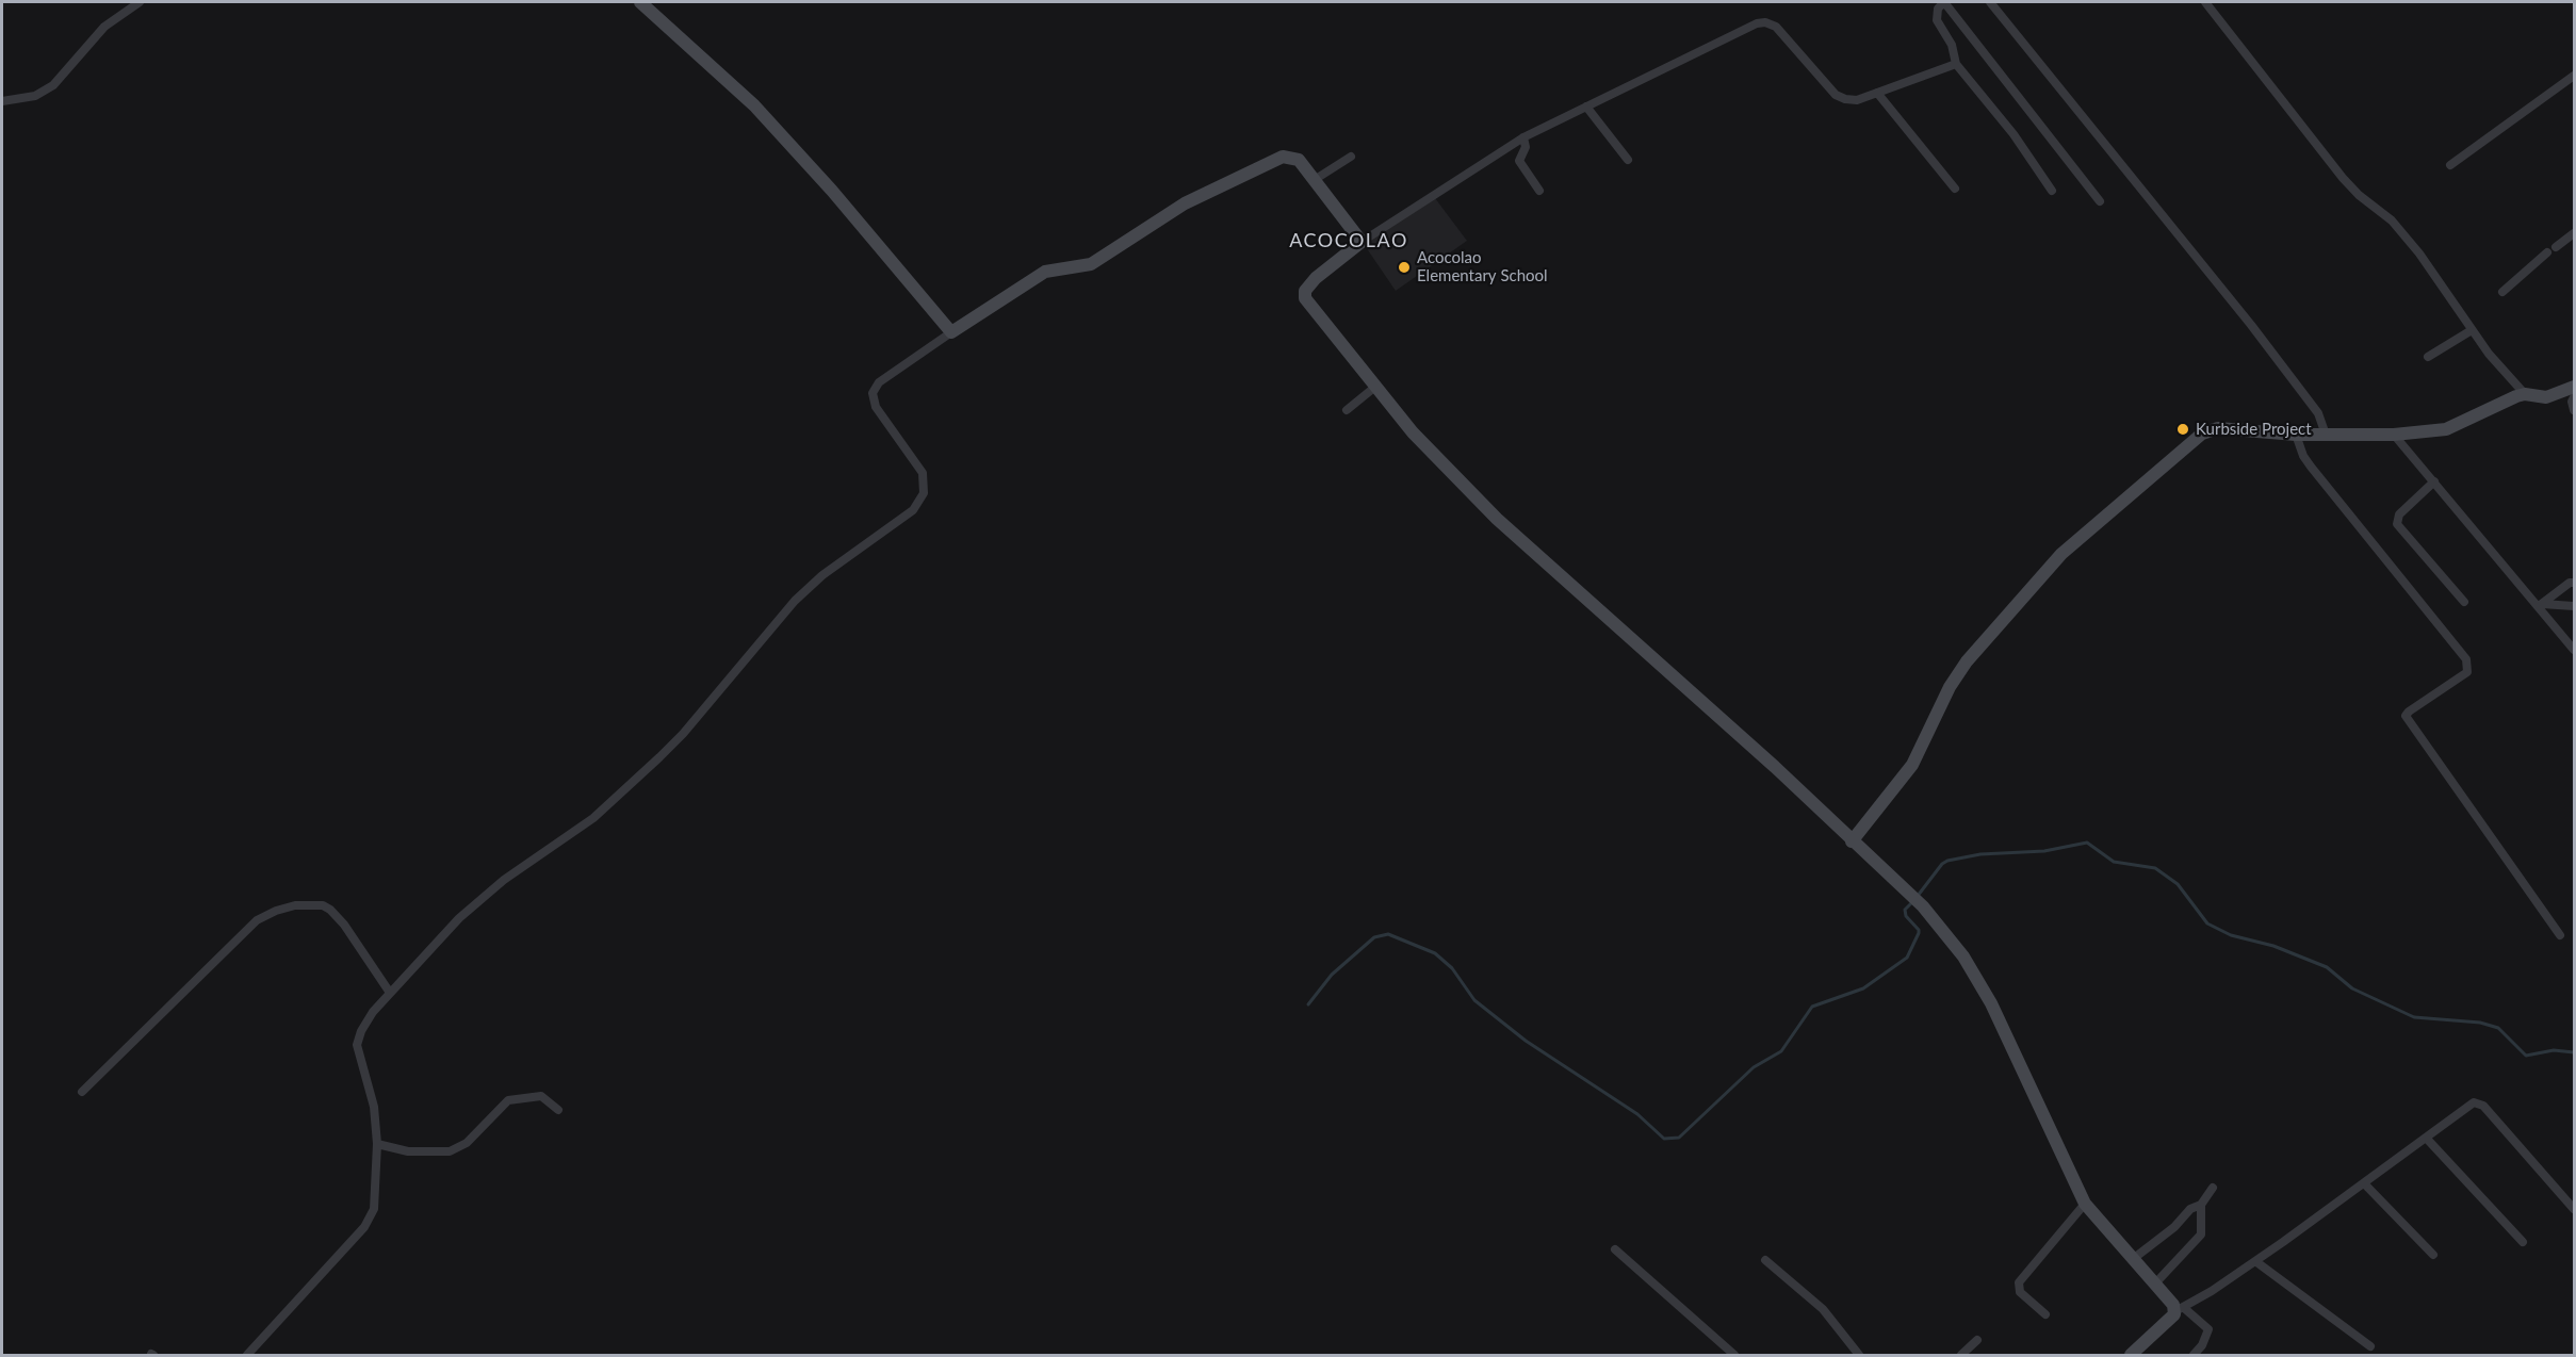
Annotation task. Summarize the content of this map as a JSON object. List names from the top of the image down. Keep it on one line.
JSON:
{"districts":["ACOCOLAO"],"places":["Acocolao Elementary School","Kurbside Project"]}
